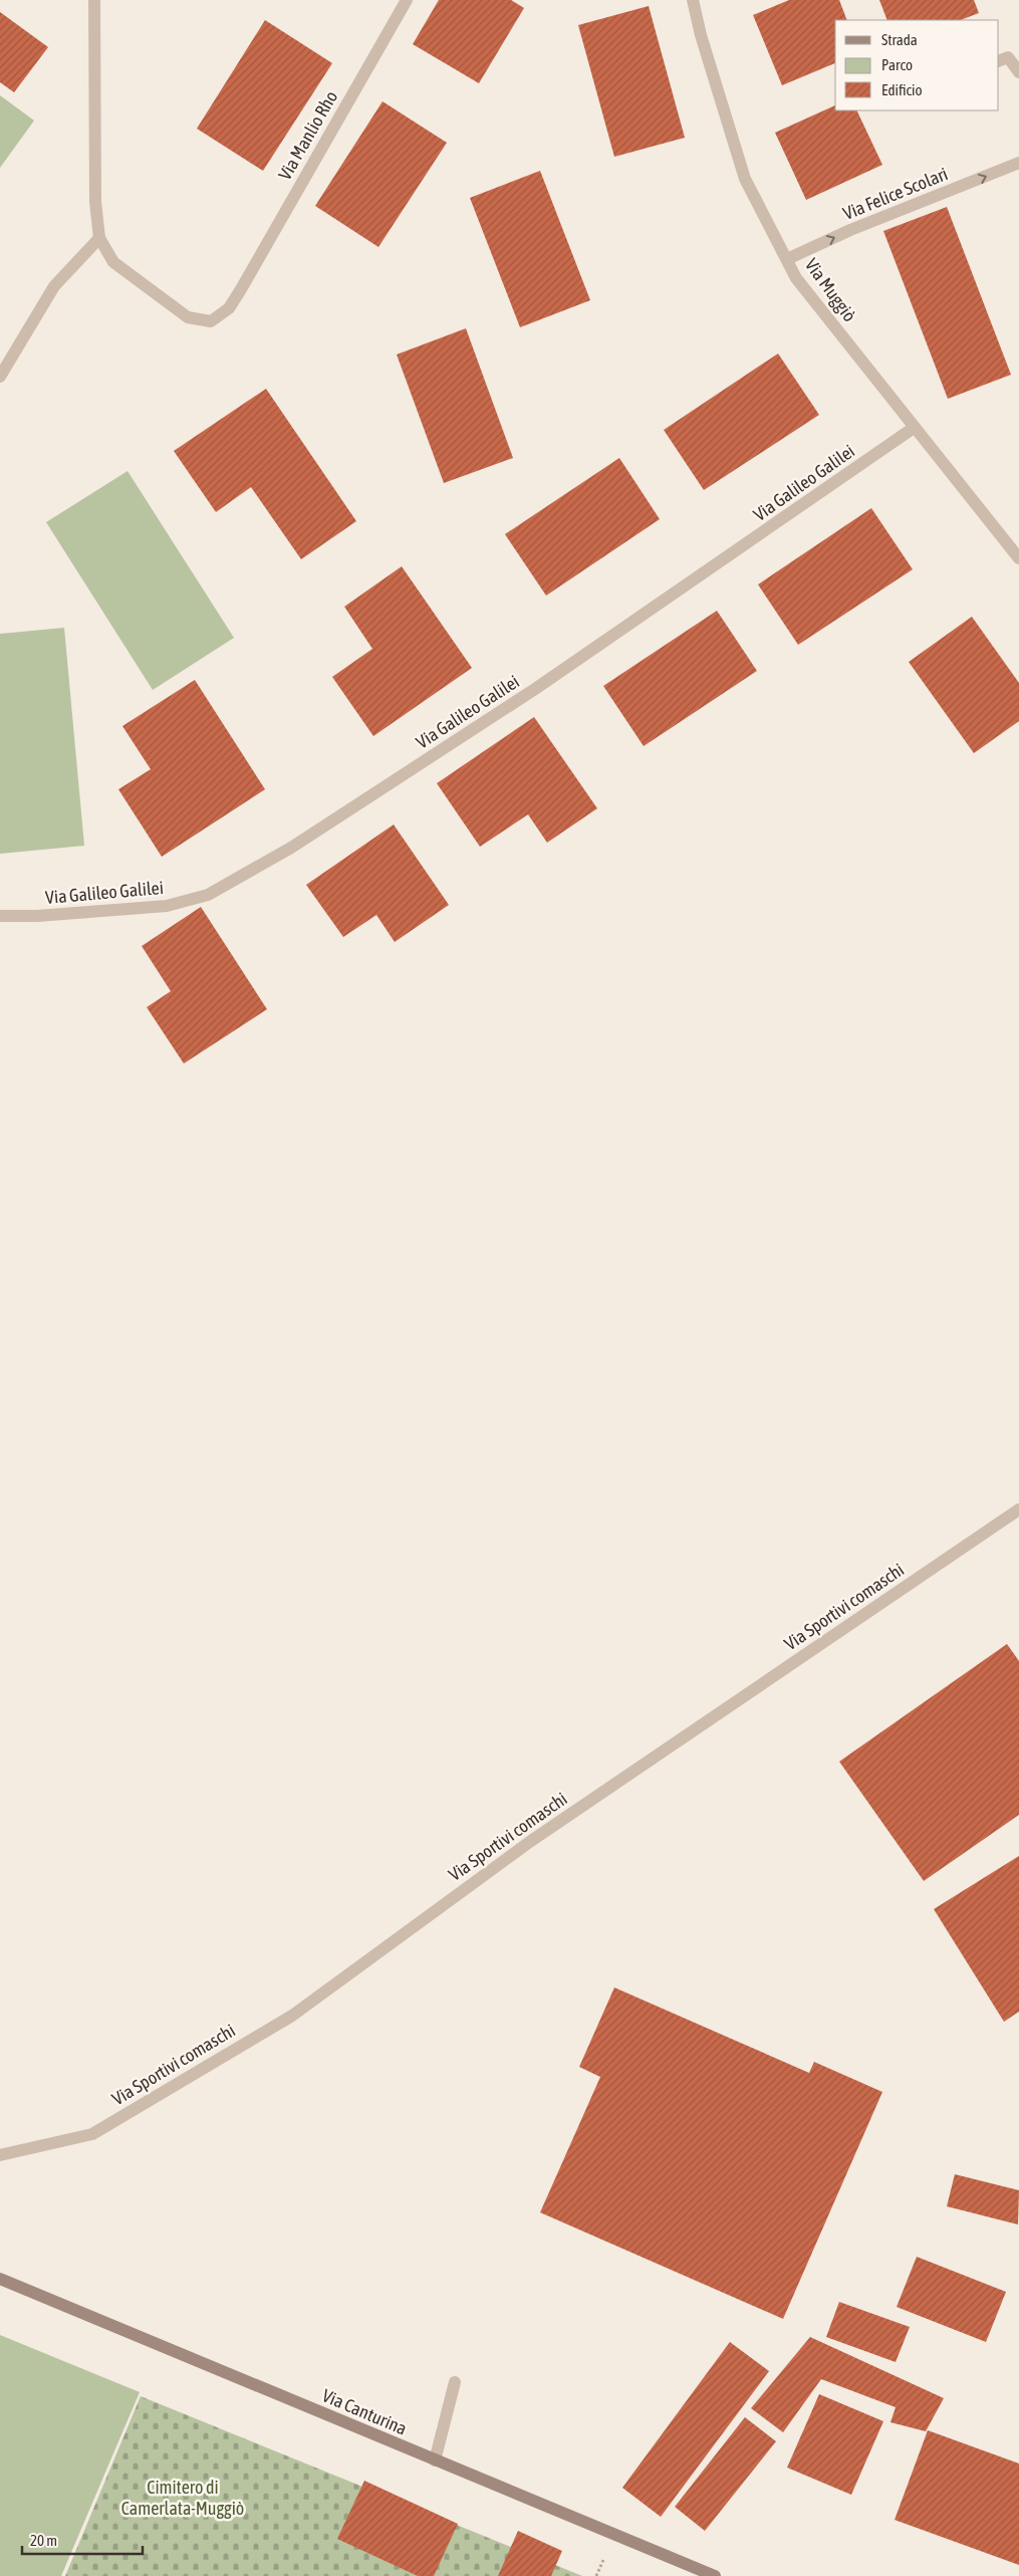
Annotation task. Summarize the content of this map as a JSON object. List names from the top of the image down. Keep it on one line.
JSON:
{"streets":{"main road":["Via Canturina"],"street":["Via Manlio Rho","Via Felice Scolari","Via Muggiò","Via Galileo Galilei","Via Sportivi comaschi"]},"crossings":[["Via Felice Scolari","Via Muggiò"],["Via Muggiò","Via Galileo Galilei"]],"one_way":["Via Felice Scolari"],"parks":["Cimitero di Camerlata-Muggiò"],"legend":["Strada","Parco","Edificio"],"scale_bar":"20 m"}
